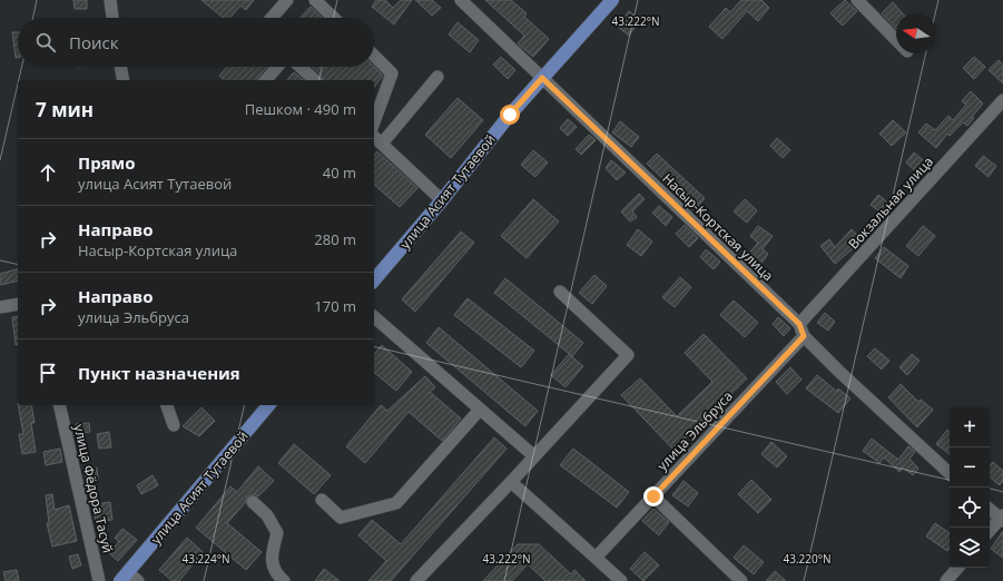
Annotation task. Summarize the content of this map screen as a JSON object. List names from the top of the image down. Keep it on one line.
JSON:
{"streets":{"main road":["улица Асият Тутаевой"],"street":["Вокзальная улица","Насыр-Кортская улица","улица Эльбруса","улица Фёдора Тасуй"]},"crossings":[["улица Асият Тутаевой","Насыр-Кортская улица"],["Вокзальная улица","Насыр-Кортская улица"],["Насыр-Кортская улица","улица Эльбруса"]],"north":"left","page":{"search":"Поиск","heading":["7 мин","Пешком · 490 m"],"list":[["Прямо","улица Асият Тутаевой","40 m"],["Направо","Насыр-Кортская улица","280 m"],["Направо","улица Эльбруса","170 m"],"Пункт назначения"],"map_buttons":["+","−"]},"coordinates":["43.222°N","43.224°N","43.220°N"]}
